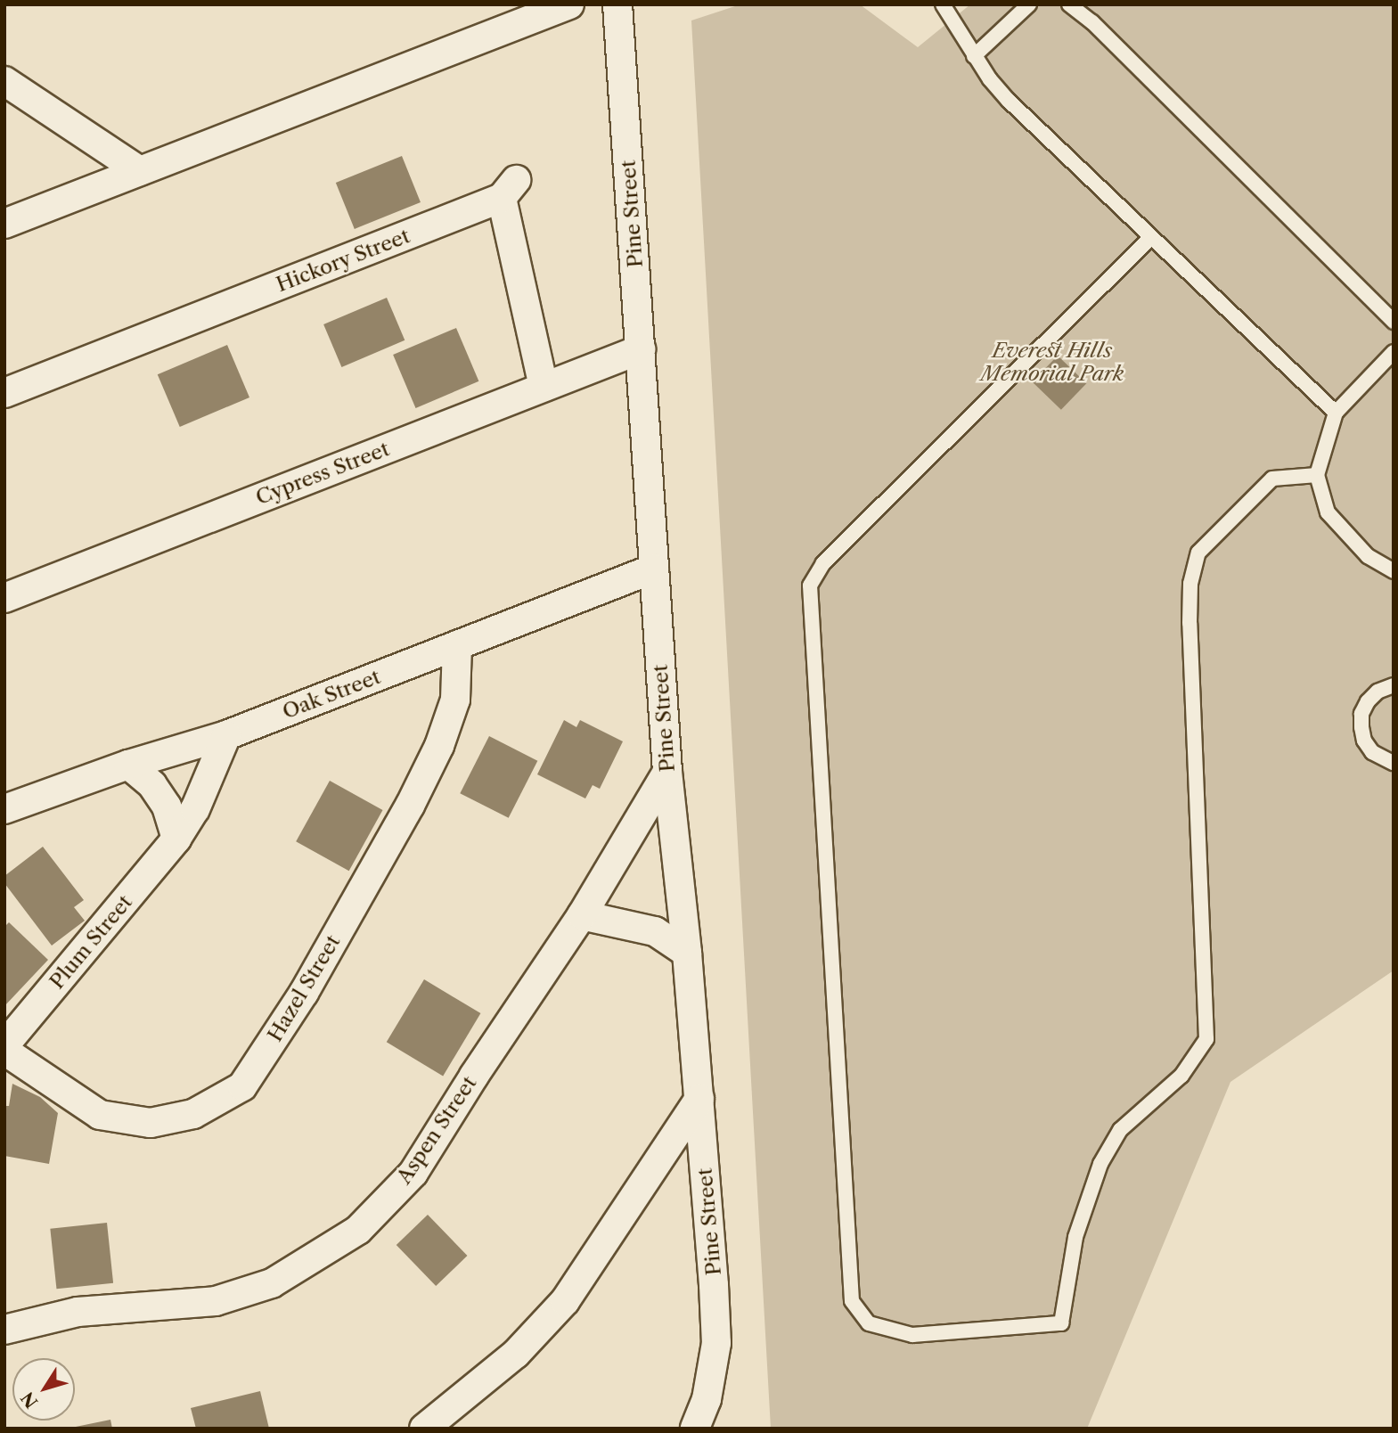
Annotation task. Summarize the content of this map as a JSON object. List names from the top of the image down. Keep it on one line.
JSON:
{"streets":{"street":["Pine Street","Hickory Street","Cypress Street","Oak Street","Plum Street","Hazel Street","Aspen Street"]},"crossings":[["Pine Street","Cypress Street"],["Pine Street","Oak Street"],["Pine Street","Aspen Street"],["Hickory Street","Cypress Street"],["Oak Street","Plum Street"],["Oak Street","Hazel Street"]],"parks":["Everest Hills Memorial Park"],"north":"bottom left"}
